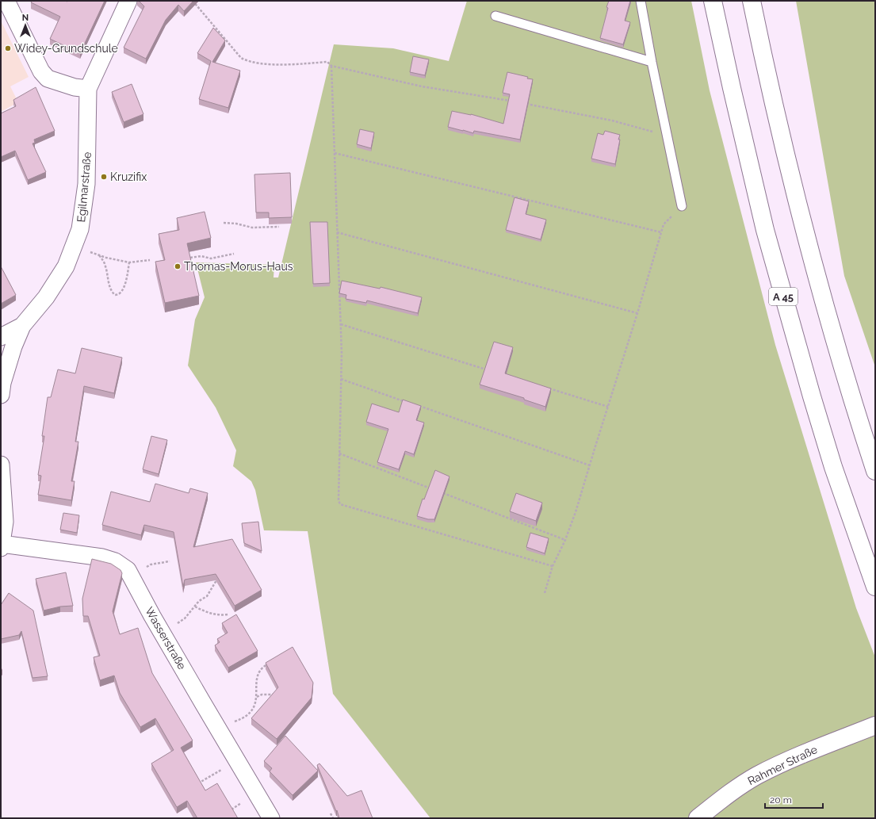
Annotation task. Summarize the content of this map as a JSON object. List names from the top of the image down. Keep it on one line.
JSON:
{"streets":{"main road":["A 45","Rahmer Straße"],"street":["Egilmarstraße","Wasserstraße"]},"places":["Widey-Grundschule","Kruzifix","Thomas-Morus-Haus"],"scale_bar":"20 m","north":"top"}
